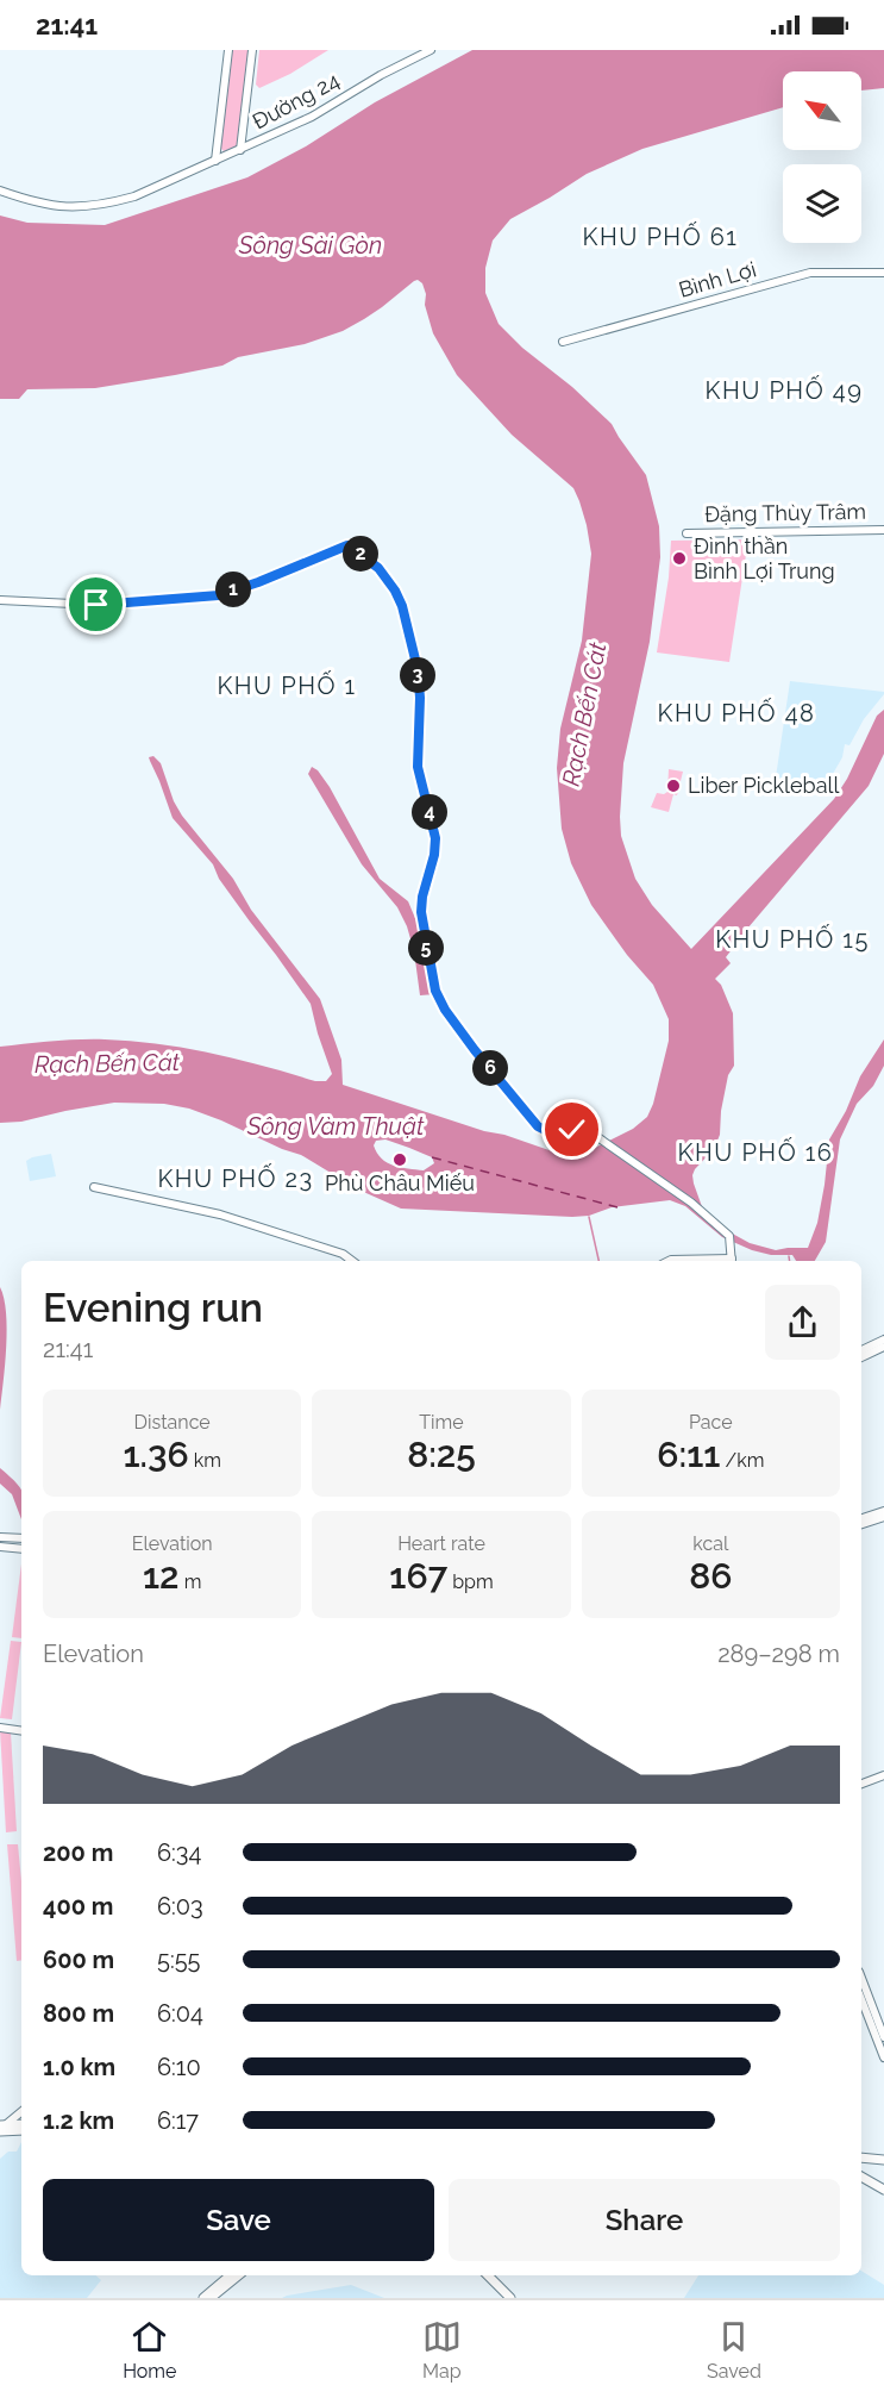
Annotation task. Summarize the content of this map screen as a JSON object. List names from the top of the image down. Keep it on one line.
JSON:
{"streets":{"main road":["Đường 24","Bình Lợi","Đặng Thùy Trâm"]},"districts":["KHU PHỐ 61","KHU PHỐ 49","KHU PHỐ 1","KHU PHỐ 48","KHU PHỐ 15","KHU PHỐ 16","KHU PHỐ 23"],"water":["Sông Sài Gòn","Rạch Bến Cát","Sông Vàm Thuật"],"places":["Đình thần Bình Lợi Trung","Liber Pickleball","Phù Châu Miếu"],"north":"top left","page":{"status":"21:41","pins":["2","1","3","4","5","6"],"heading":["Evening run","21:41"],"stats":[["Distance","1.36 km"],["Time","8:25"],["Pace","6:11 /km"],["Elevation","12 m"],["Heart rate","167 bpm"],["kcal","86"]],"chart":["Elevation","289–298 m"],"list":[{"name":"200 m","note":"6:34"},{"name":"400 m","note":"6:03"},{"name":"600 m","note":"5:55"},{"name":"800 m","note":"6:04"},{"name":"1.0 km","note":"6:10"},{"name":"1.2 km","note":"6:17"}],"buttons":["Save","Share"],"tabs":["Home","Map","Saved"]}}
